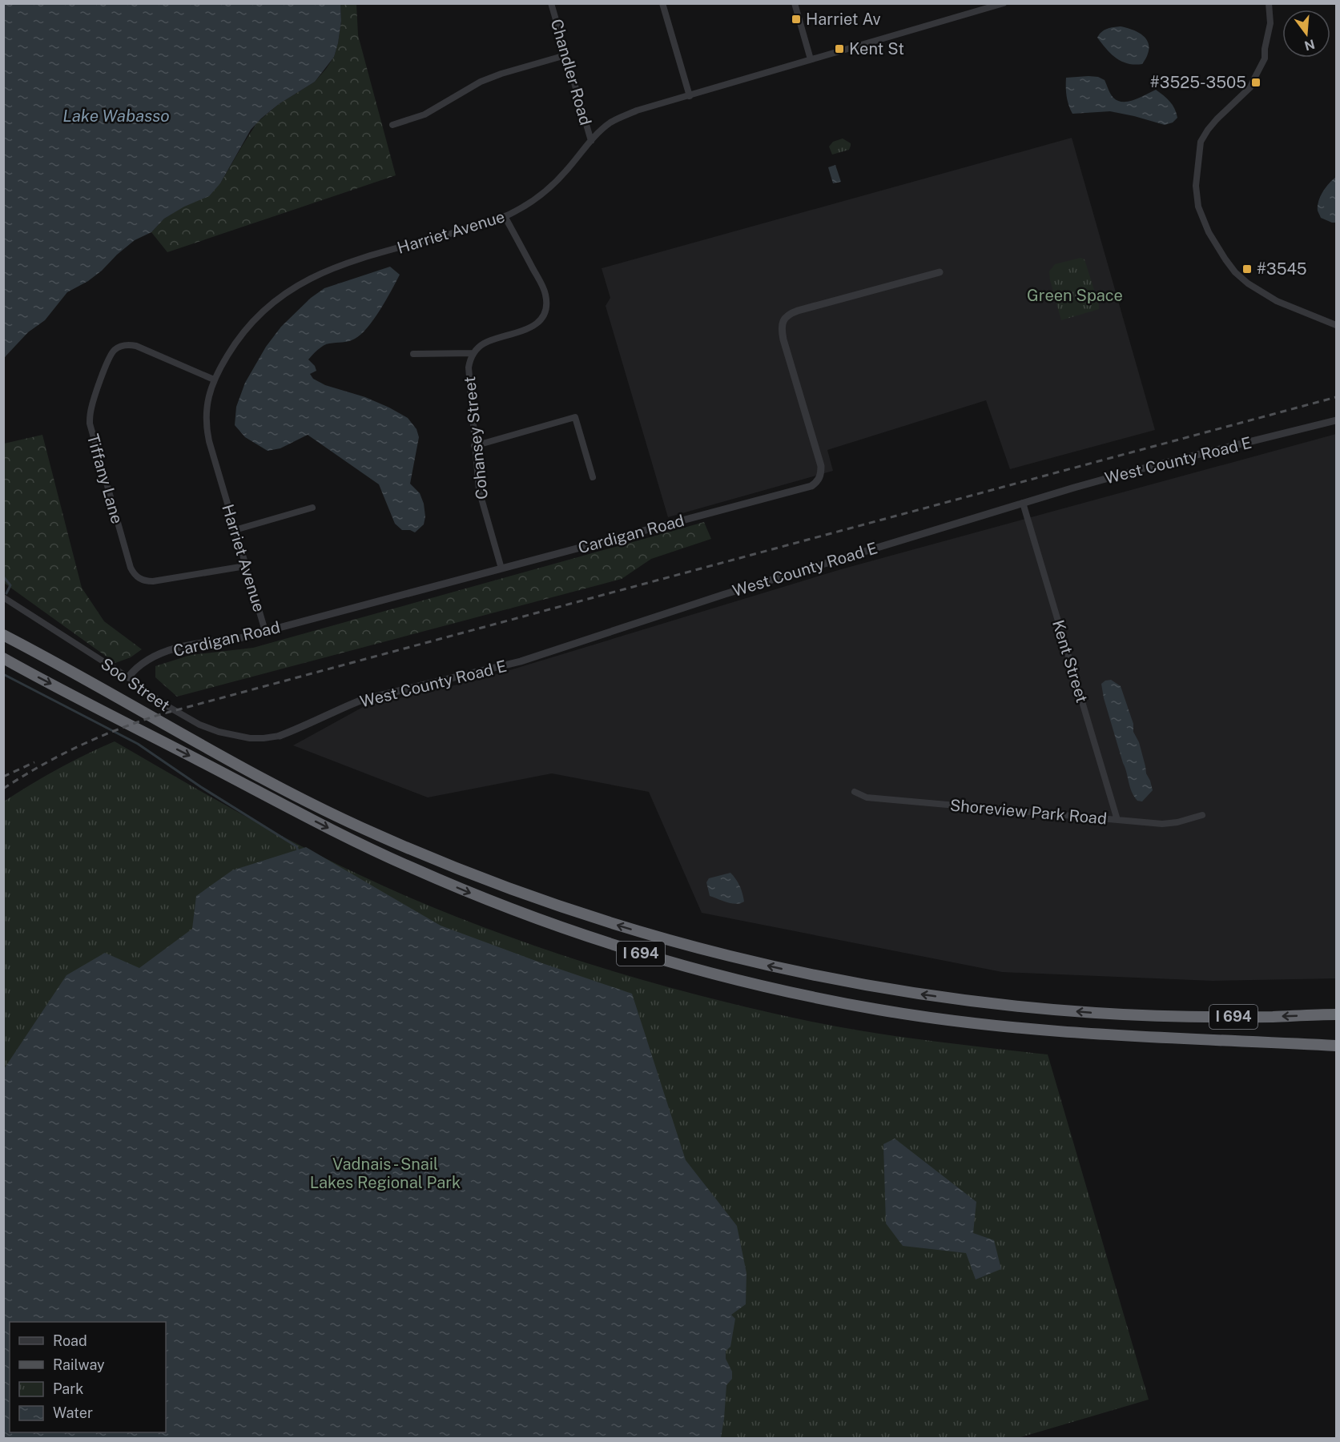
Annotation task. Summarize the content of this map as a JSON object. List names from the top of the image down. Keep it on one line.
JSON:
{"streets":{"highway":["I 694"],"street":["Chandler Road","Harriet Avenue","Cohansey Street","West County Road E","Tiffany Lane","Cardigan Road","Kent Street","Soo Street","Shoreview Park Road"]},"crossings":[["Chandler Road","Harriet Avenue"],["Harriet Avenue","Cohansey Street"],["Harriet Avenue","Tiffany Lane"],["Harriet Avenue","Cardigan Road"],["Cohansey Street","Cardigan Road"],["West County Road E","Kent Street"],["West County Road E","Soo Street"],["Cardigan Road","Soo Street"],["Kent Street","Shoreview Park Road"]],"water":["Lake Wabasso"],"parks":["Green Space","Vadnais - Snail Lakes Regional Park"],"places":{"transit":["Harriet Av","Kent St","#3525-3505","#3545"]},"legend":["Road","Railway","Park","Water"],"north":"bottom"}
